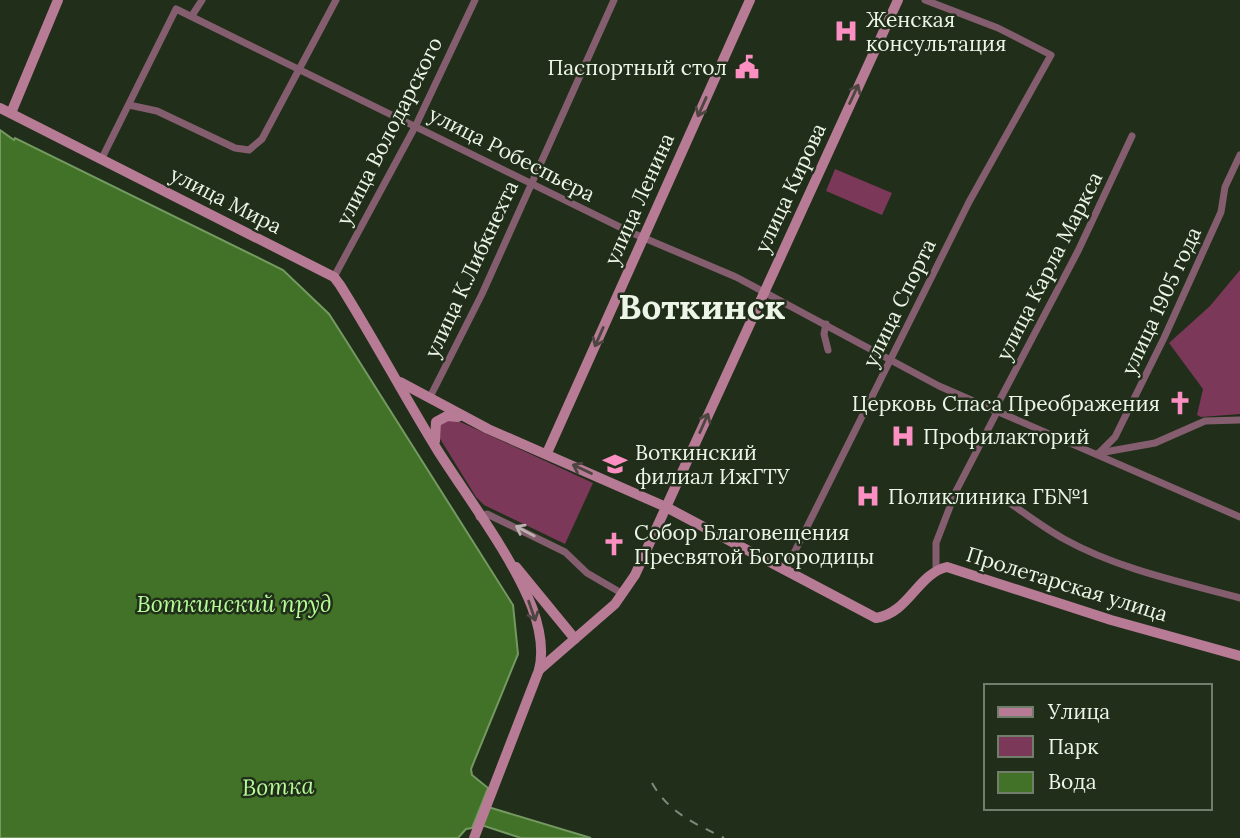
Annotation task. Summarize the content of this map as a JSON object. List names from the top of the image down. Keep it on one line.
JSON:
{"streets":{"main road":["улица Кирова","улица Ленина","улица Мира","Пролетарская улица"],"street":["улица Володарского","улица Робеспьера","улица Карла Маркса","улица К.Либкнехта","улица 1905 года","улица Спорта"]},"crossings":[["улица Володарского","улица Робеспьера"],["улица Володарского","улица Мира"],["улица Робеспьера","улица Кирова"],["улица Робеспьера","улица Ленина"],["улица Робеспьера","улица Карла Маркса"],["улица Робеспьера","улица К.Либкнехта"],["улица Робеспьера","улица 1905 года"],["улица Робеспьера","улица Спорта"],["улица Кирова","Пролетарская улица"],["улица Ленина","Пролетарская улица"],["улица Карла Маркса","Пролетарская улица"],["улица Спорта","Пролетарская улица"]],"one_way":["улица Кирова","улица Ленина"],"districts":["Воткинск"],"water":["Воткинский пруд","Вотка"],"places":{"hospital":["Женская консультация","Профилакторий","Поликлиника ГБ№1"],"public building":["Паспортный стол"],"church":["Церковь Спаса Преображения","Собор Благовещения Пресвятой Богородицы"],"school or university":["Воткинский филиал ИжГТУ"]},"legend":["Улица","Парк","Вода"]}
